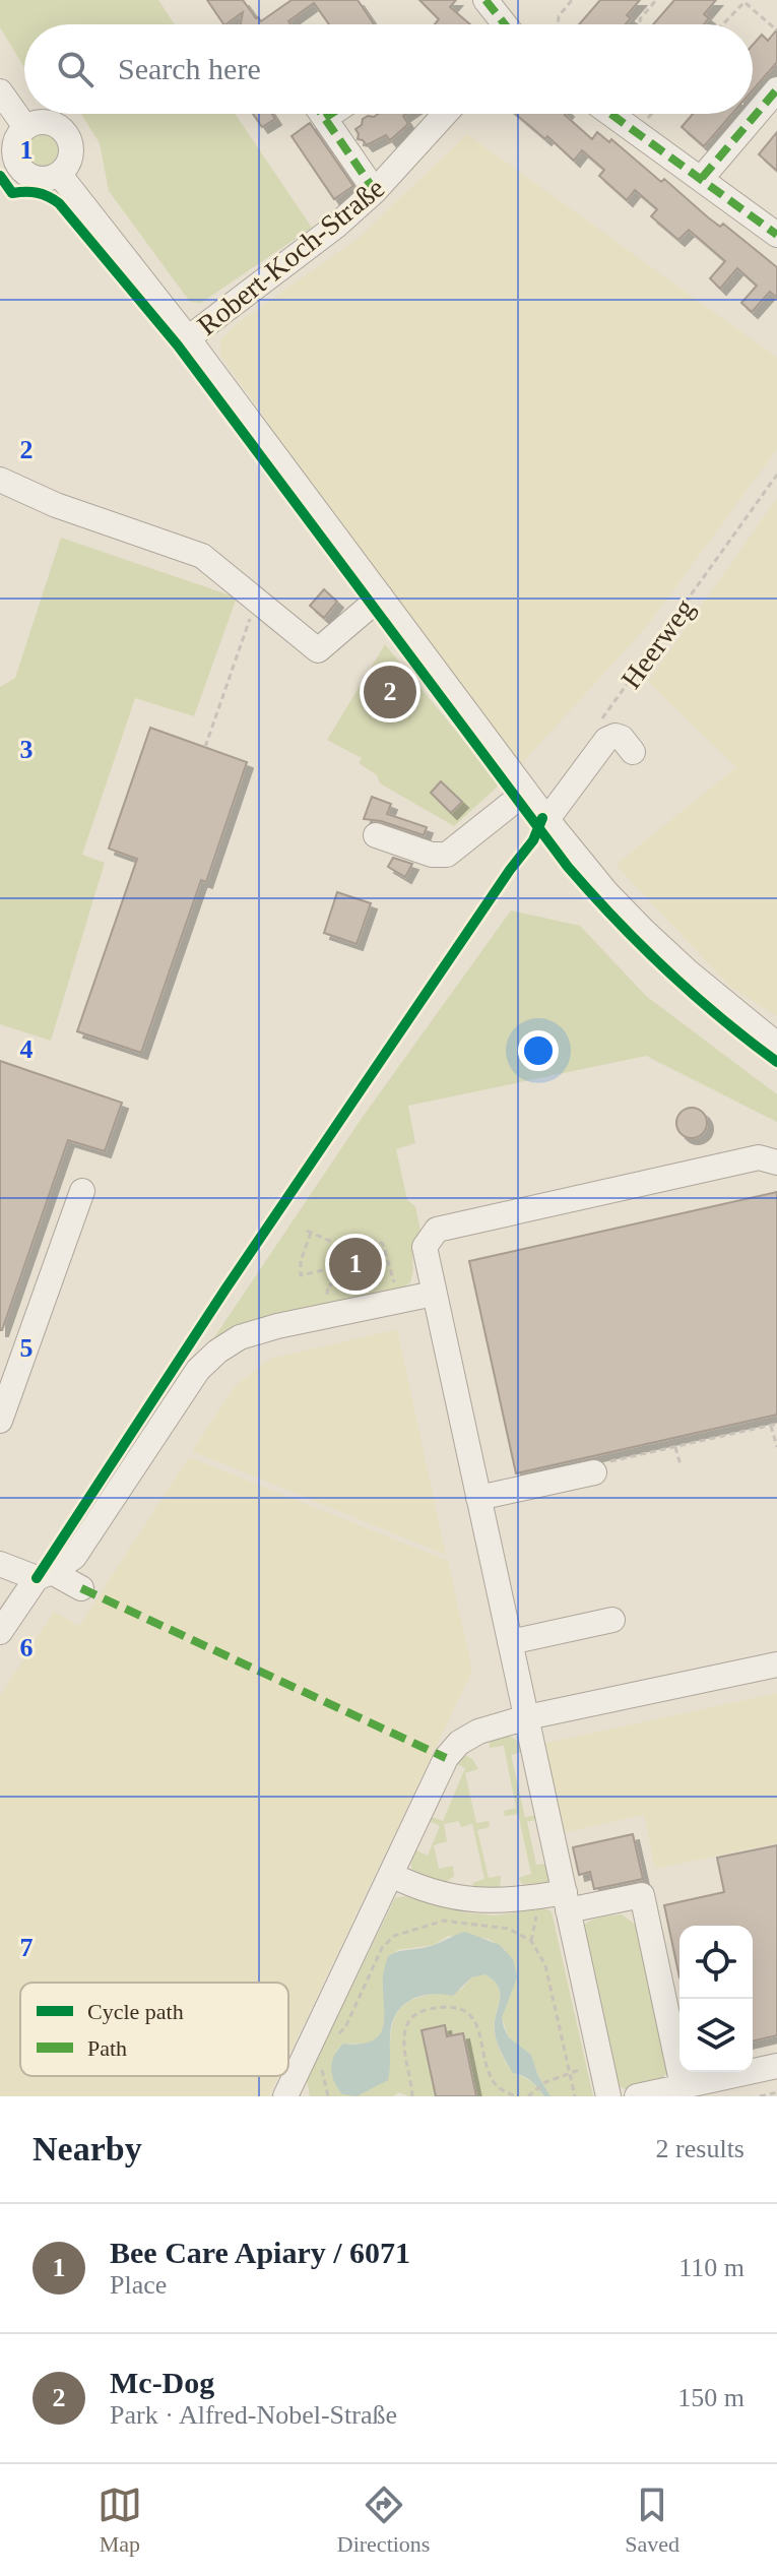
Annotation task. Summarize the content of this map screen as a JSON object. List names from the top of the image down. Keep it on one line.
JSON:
{"streets":{"street":["Robert-Koch-Straße"],"path":["Heerweg"]},"legend":["Cycle path","Path"],"page":{"search":"Search here","pins":["2","1"],"heading":["Nearby","2 results"],"list":[{"mark":"1","name":"Bee Care Apiary / 6071","note":"Place","value":"110 m"},{"mark":"2","name":"Mc-Dog","note":"Park · Alfred-Nobel-Straße","value":"150 m"}],"nav":["Map","Directions","Saved"]},"grid":{"rows":["1","2","3","4","5","6","7"]}}
